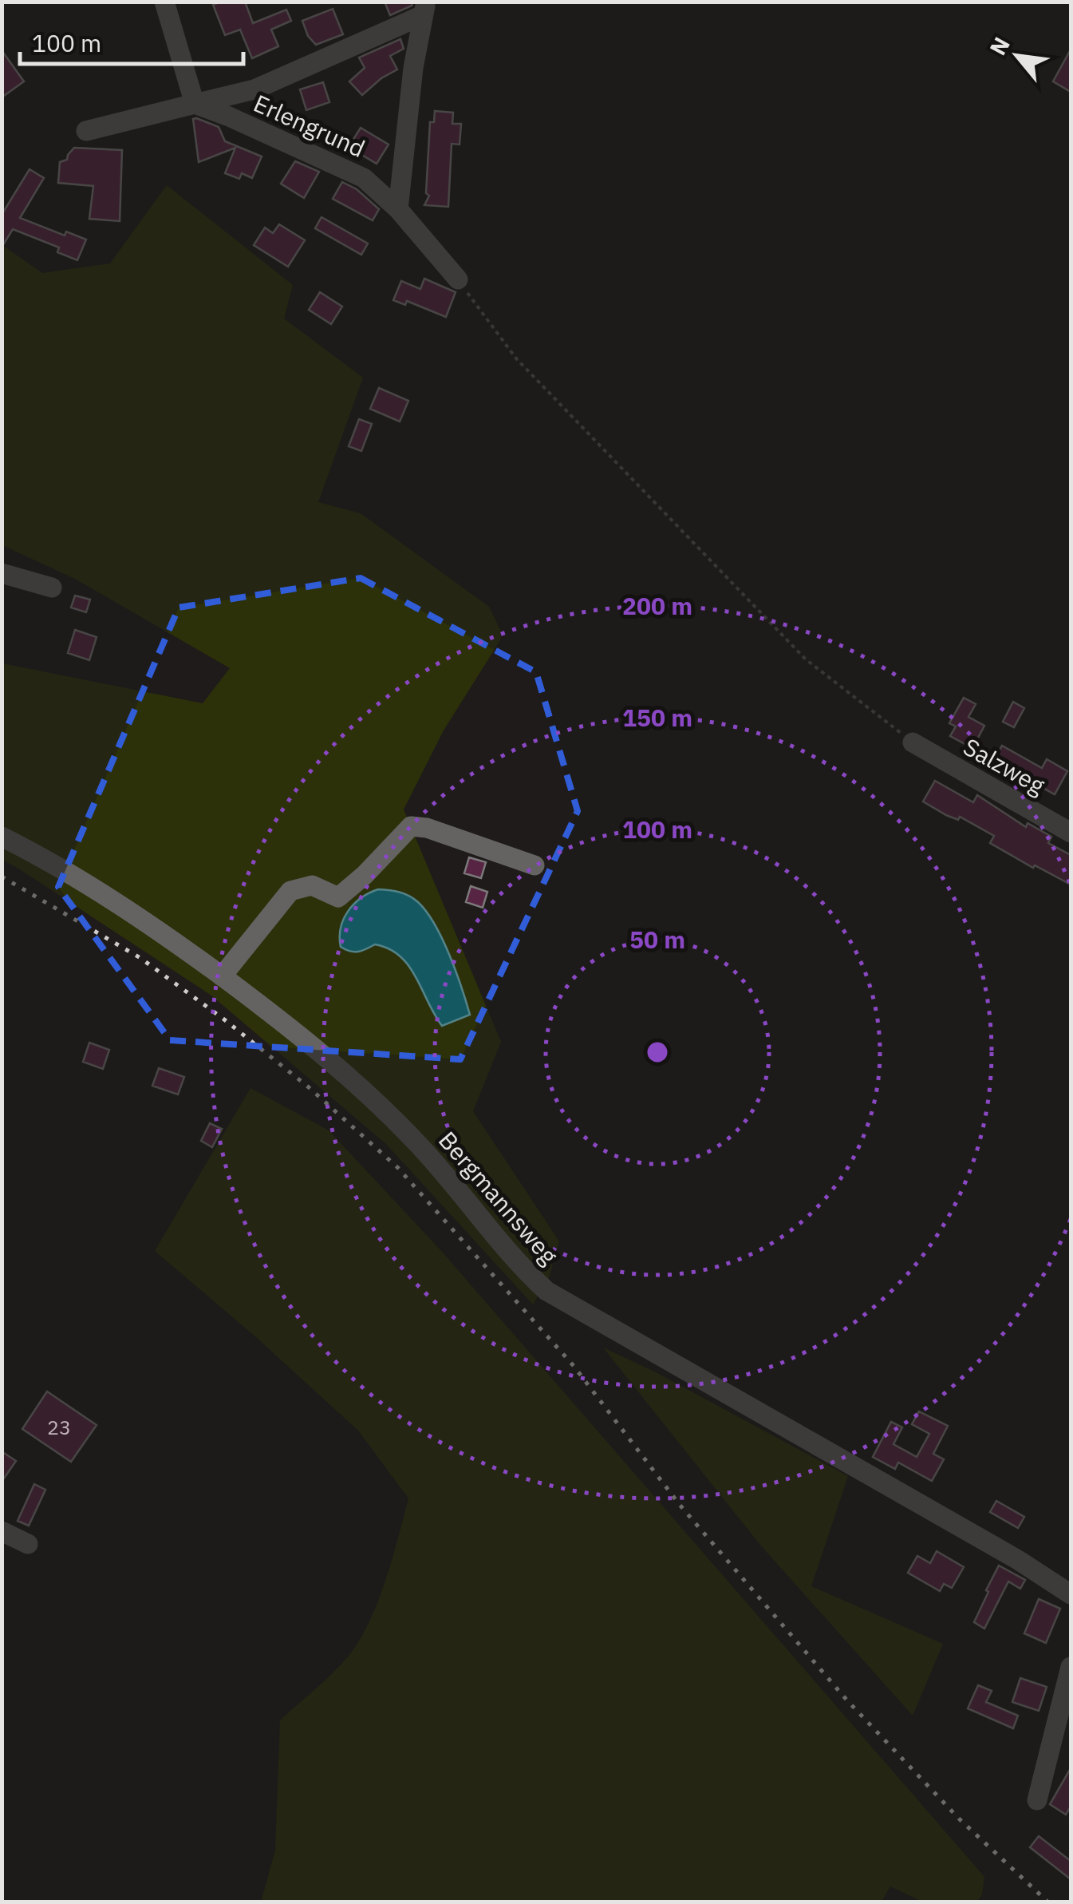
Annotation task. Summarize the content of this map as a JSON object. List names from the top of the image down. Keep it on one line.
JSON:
{"streets":{"street":["Erlengrund","Salzweg","Bergmannsweg"]},"house_numbers":["23"],"scale_bar":"100 m","north":"top left","rings":["200 m","150 m","100 m","50 m"]}
